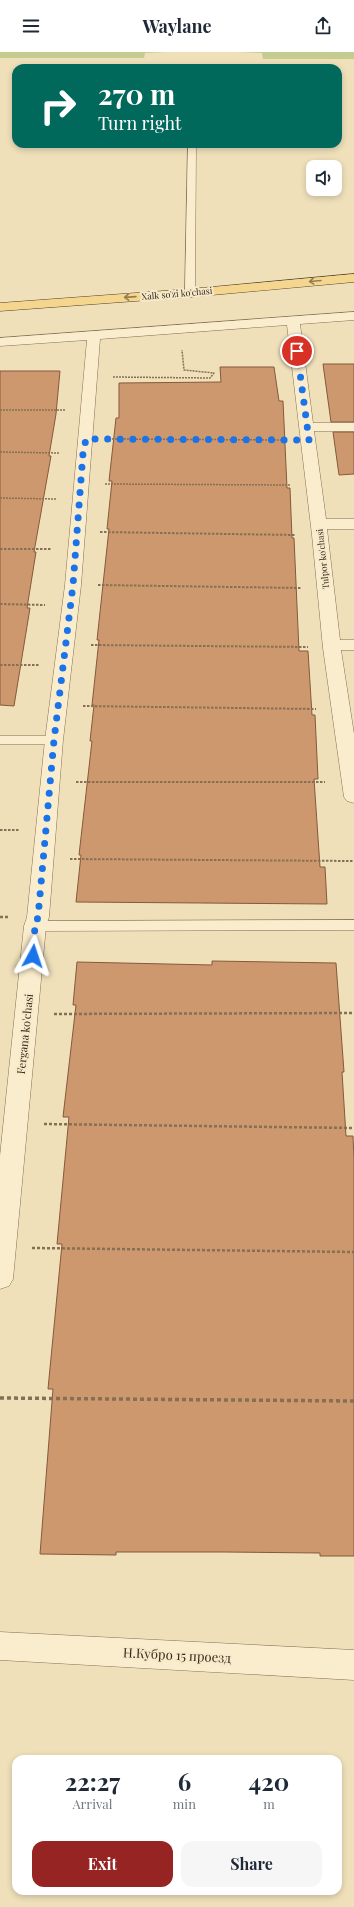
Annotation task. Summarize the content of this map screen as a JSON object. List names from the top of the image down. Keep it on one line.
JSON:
{"streets":{"main road":["Xalk so'zi ko'chasi"],"street":["Tulpor ko'chasi","Fergana ko'chasi","Н.Кубро 15 проезд"]},"page":{"header":"Waylane","turn":["270 m","Turn right"],"eta":["22:27","Arrival","6","min","420","m"],"buttons":["Exit","Share"]}}
